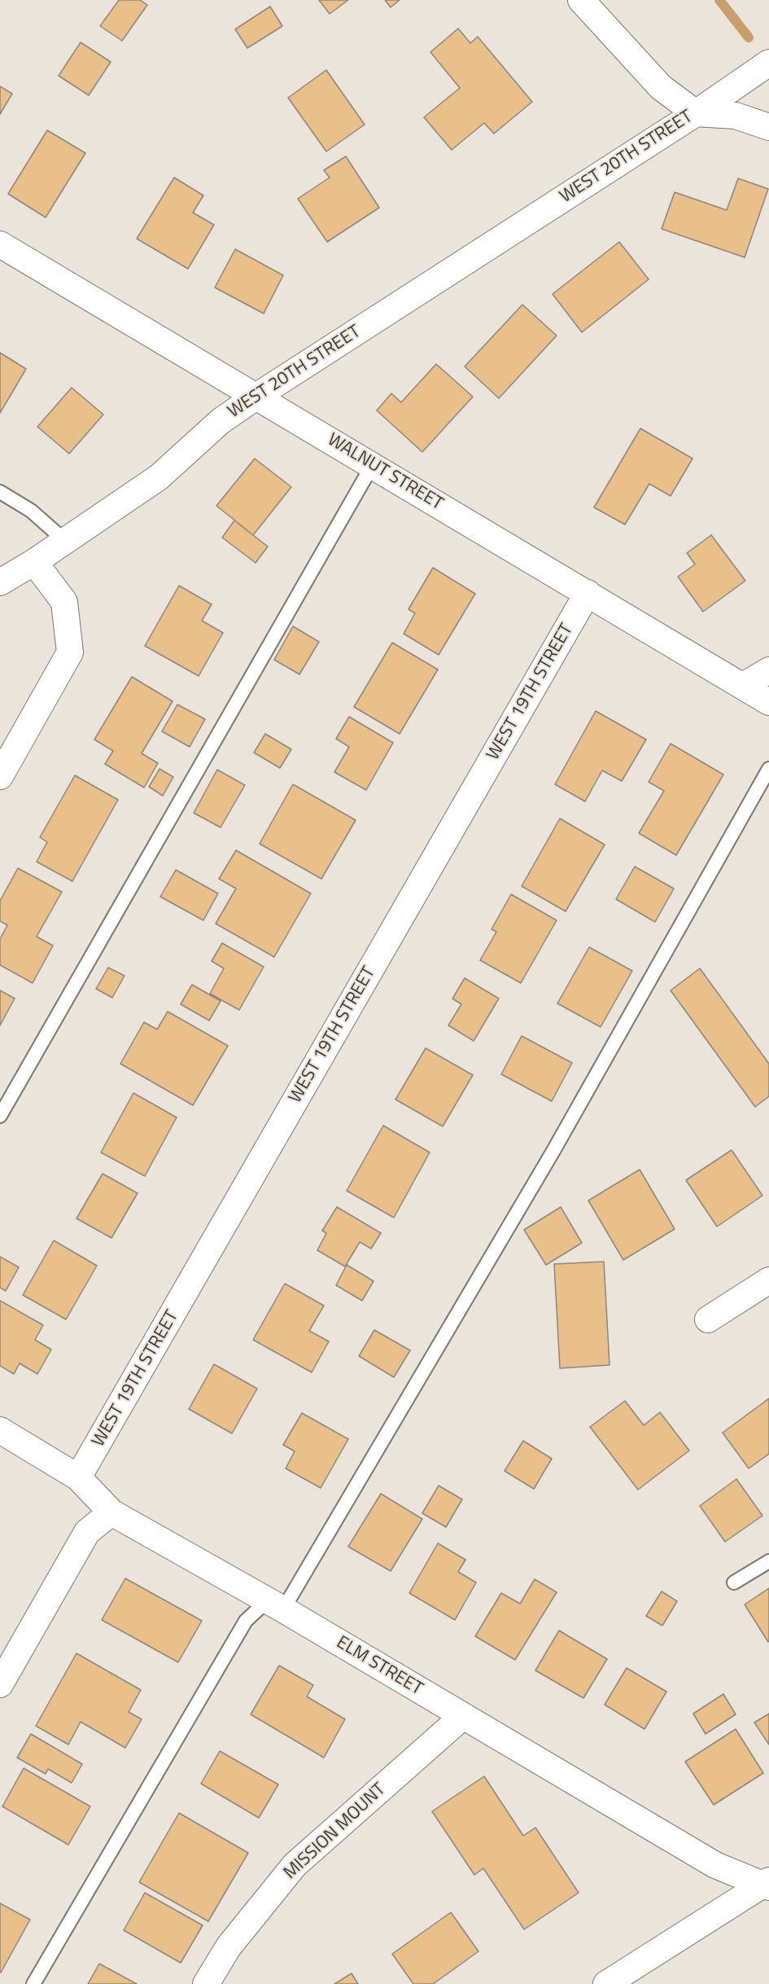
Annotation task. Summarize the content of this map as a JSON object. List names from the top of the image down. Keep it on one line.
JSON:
{"streets":{"street":["WEST 20TH STREET","WALNUT STREET","WEST 19TH STREET","ELM STREET","MISSION MOUNT"]},"crossings":[["WEST 20TH STREET","WALNUT STREET"],["WALNUT STREET","WEST 19TH STREET"],["WEST 19TH STREET","ELM STREET"],["ELM STREET","MISSION MOUNT"]]}
